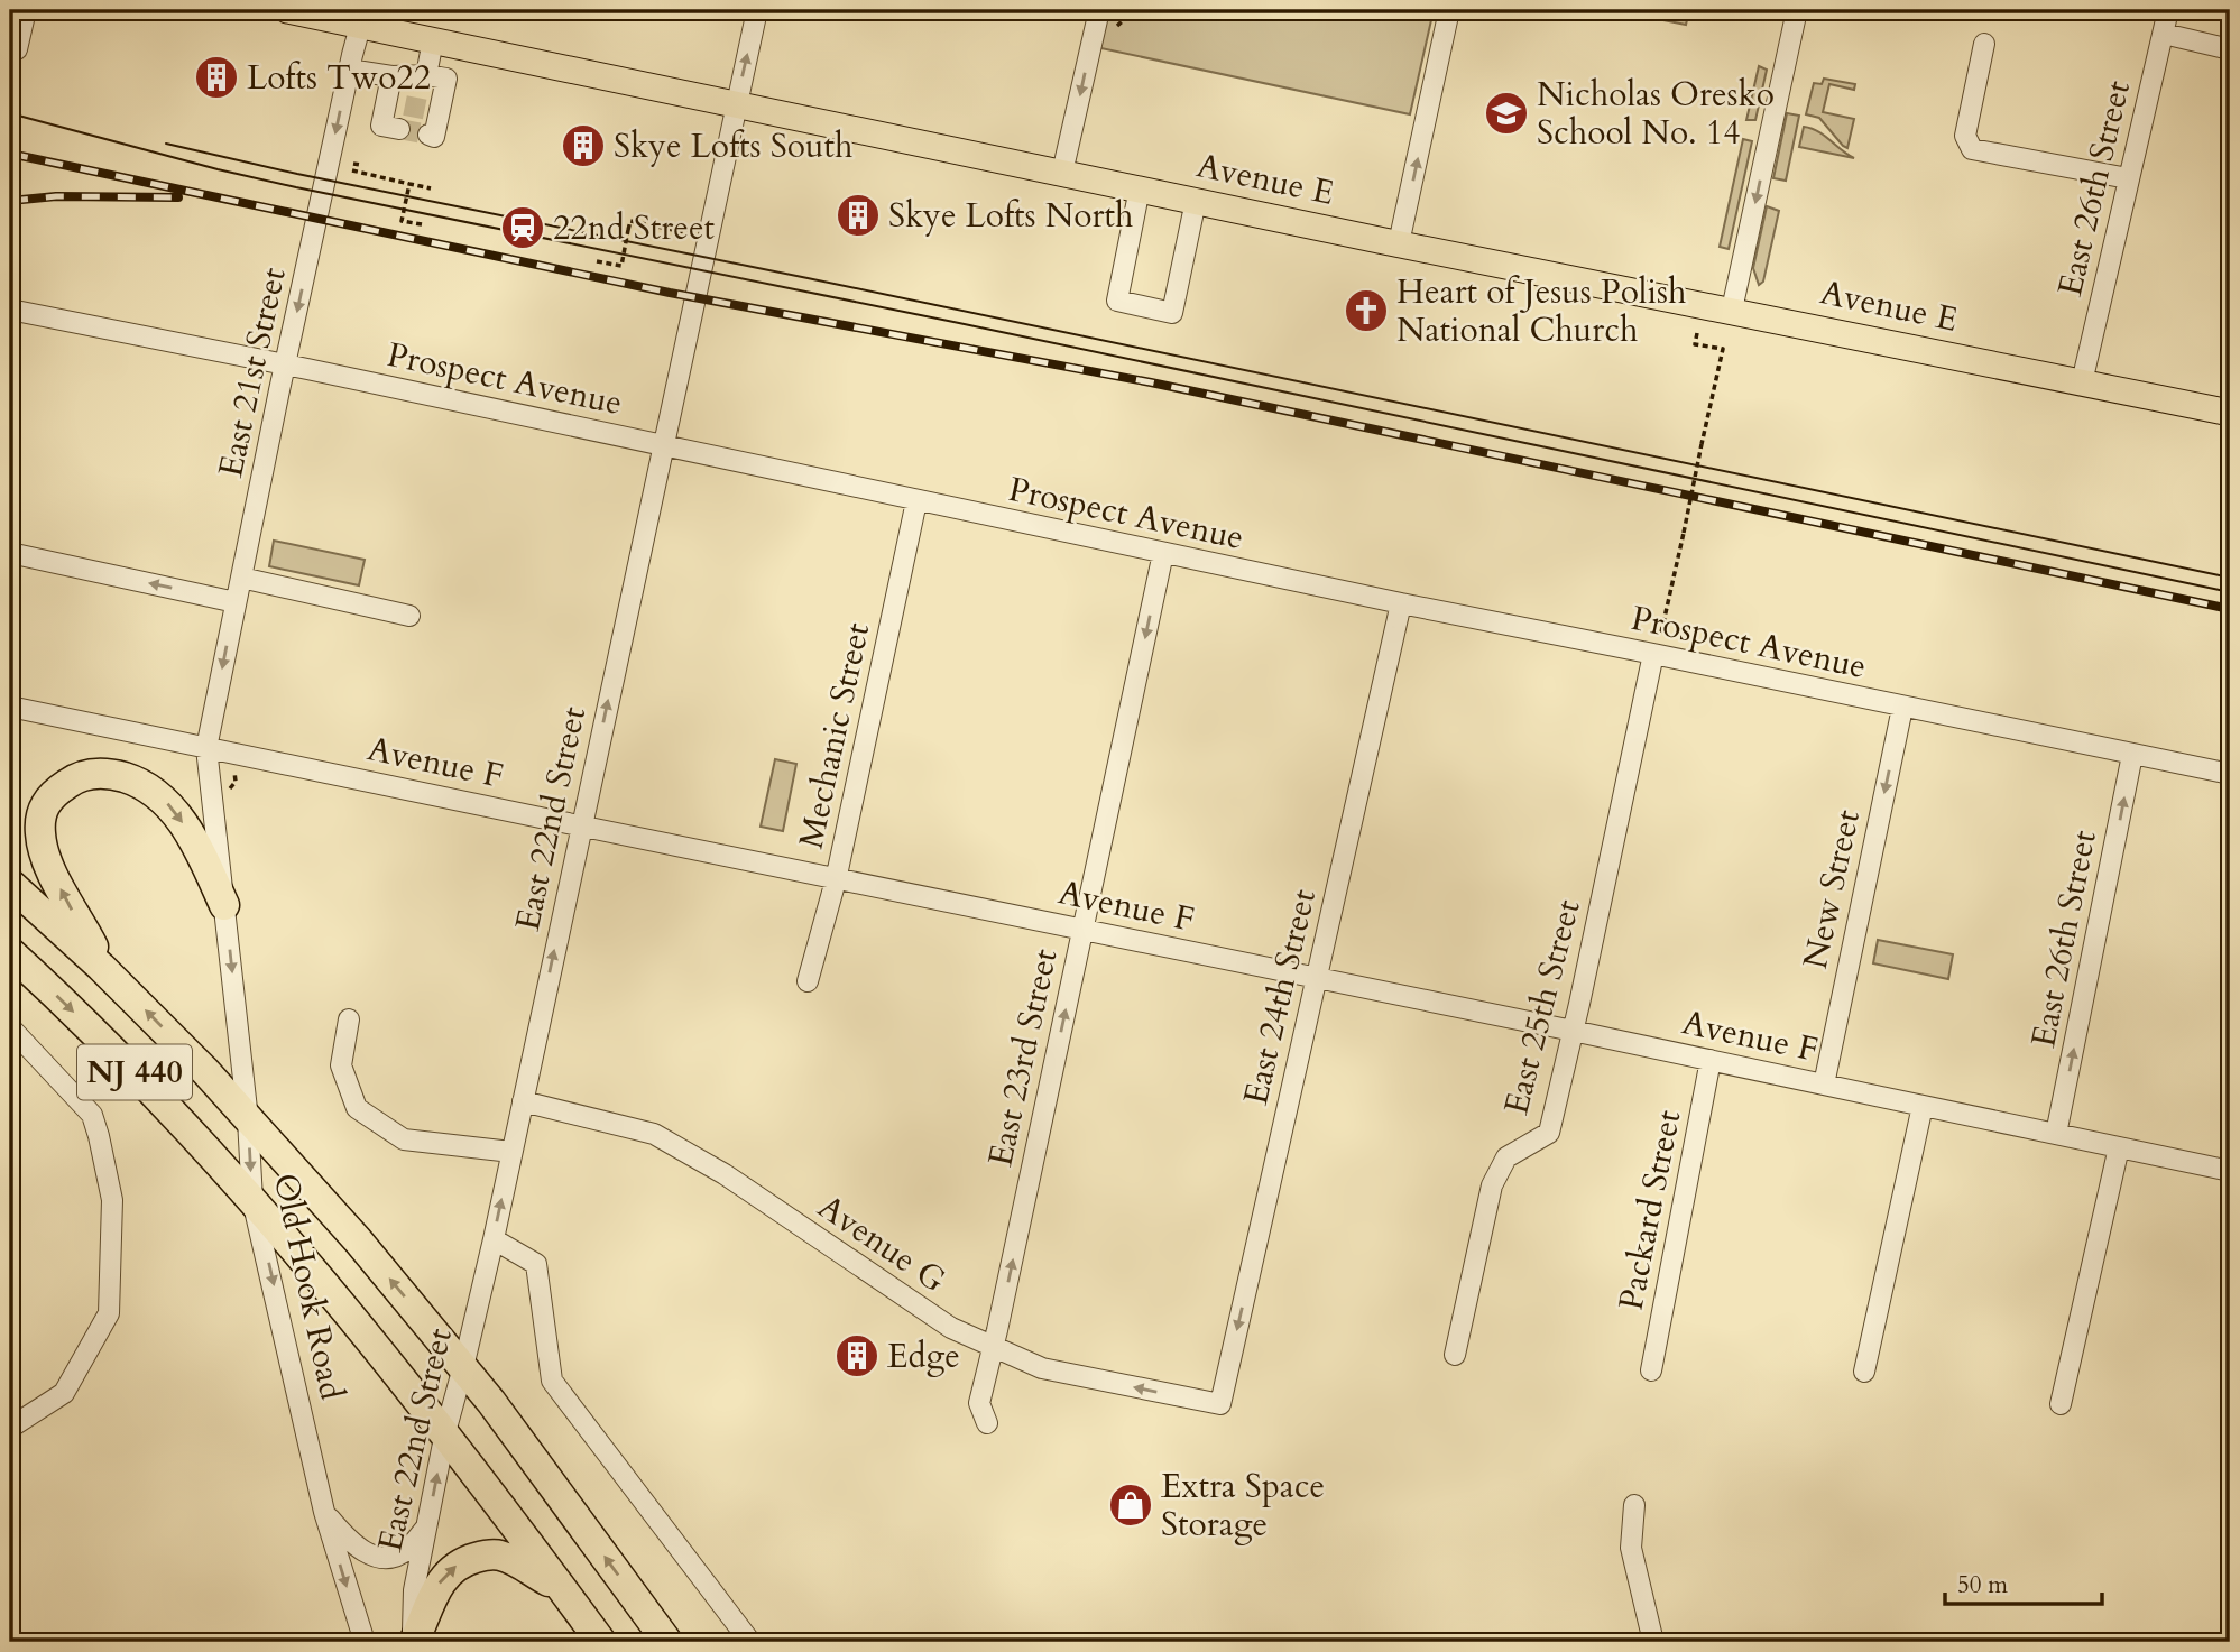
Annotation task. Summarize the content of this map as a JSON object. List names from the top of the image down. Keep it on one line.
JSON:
{"streets":{"highway":["NJ 440"],"main road":["Avenue E"],"street":["East 26th Street","East 21st Street","Prospect Avenue","Mechanic Street","Avenue F","East 22nd Street","New Street","East 24th Street","East 25th Street","East 23rd Street","Packard Street","Avenue G","Old Hook Road"]},"crossings":[["Avenue E","East 26th Street"],["Avenue E","East 21st Street"],["Avenue E","East 22nd Street"],["East 26th Street","Prospect Avenue"],["East 26th Street","Avenue F"],["East 21st Street","Prospect Avenue"],["East 21st Street","Avenue F"],["East 21st Street","Old Hook Road"],["Prospect Avenue","Mechanic Street"],["Prospect Avenue","East 22nd Street"],["Prospect Avenue","New Street"],["Prospect Avenue","East 24th Street"],["Prospect Avenue","East 25th Street"],["Prospect Avenue","East 23rd Street"],["Mechanic Street","Avenue F"],["Avenue F","East 22nd Street"],["Avenue F","New Street"],["Avenue F","East 24th Street"],["Avenue F","East 25th Street"],["Avenue F","East 23rd Street"],["Avenue F","Packard Street"],["Avenue F","Old Hook Road"],["East 22nd Street","NJ 440"],["East 22nd Street","Avenue G"],["East 24th Street","Avenue G"],["East 23rd Street","Avenue G"],["NJ 440","Old Hook Road"]],"one_way":["East 26th Street","East 21st Street","East 22nd Street","New Street","East 24th Street","Old Hook Road"],"places":{"building":["Lofts Two22","Skye Lofts South","Skye Lofts North","Edge"],"school or university":["Nicholas Oresko School No. 14"],"station":["22nd Street"],"church":["Heart of Jesus Polish National Church"],"shop":["Extra Space Storage"]},"scale_bar":"50 m"}
